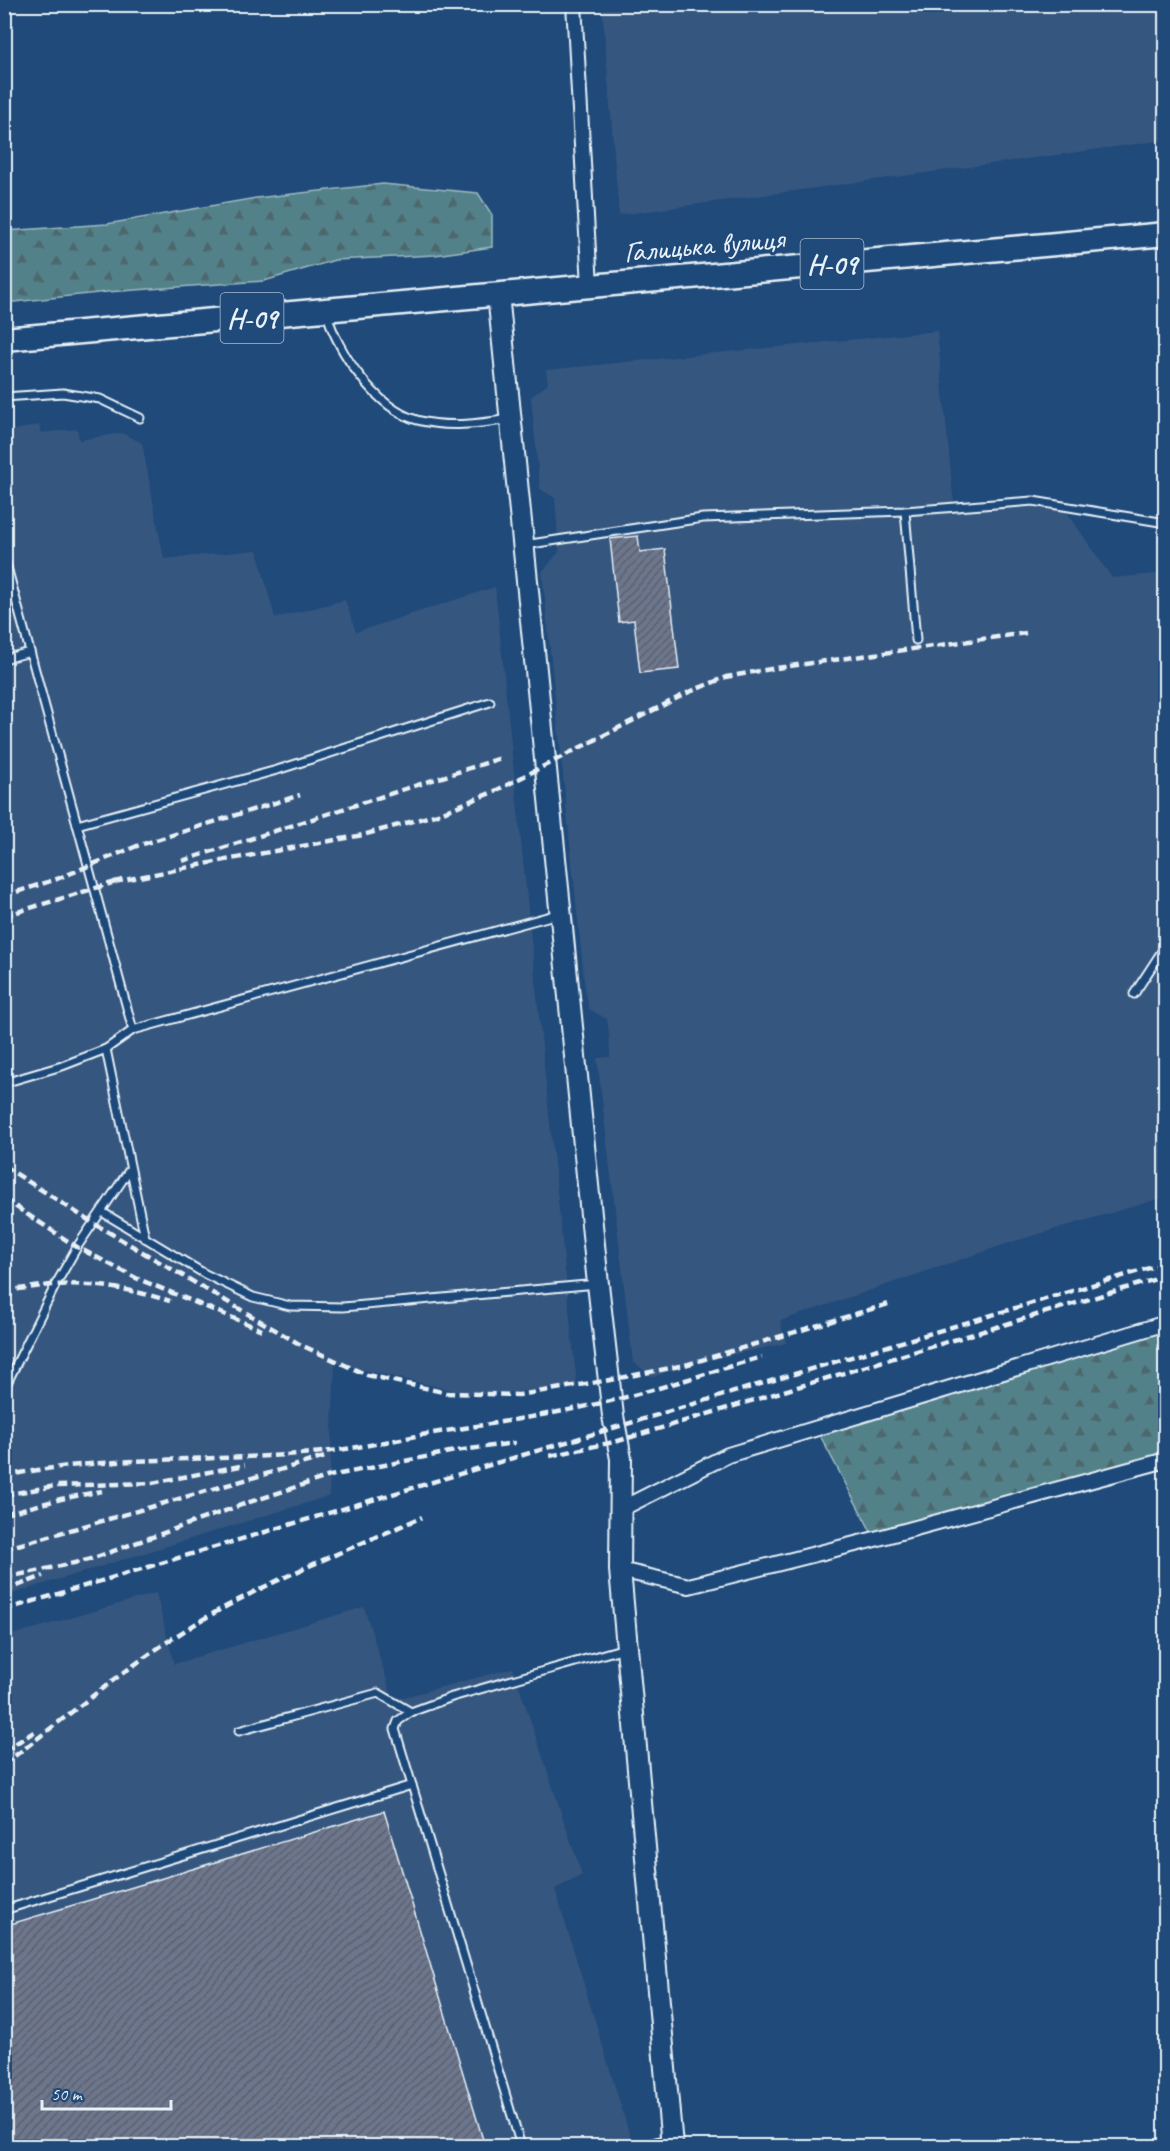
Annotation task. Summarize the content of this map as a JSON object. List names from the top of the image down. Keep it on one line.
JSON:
{"streets":{"main road":["Галицька вулиця","Н-09"]},"crossings":[["Галицька вулиця","Н-09"]],"scale_bar":"50 m"}
